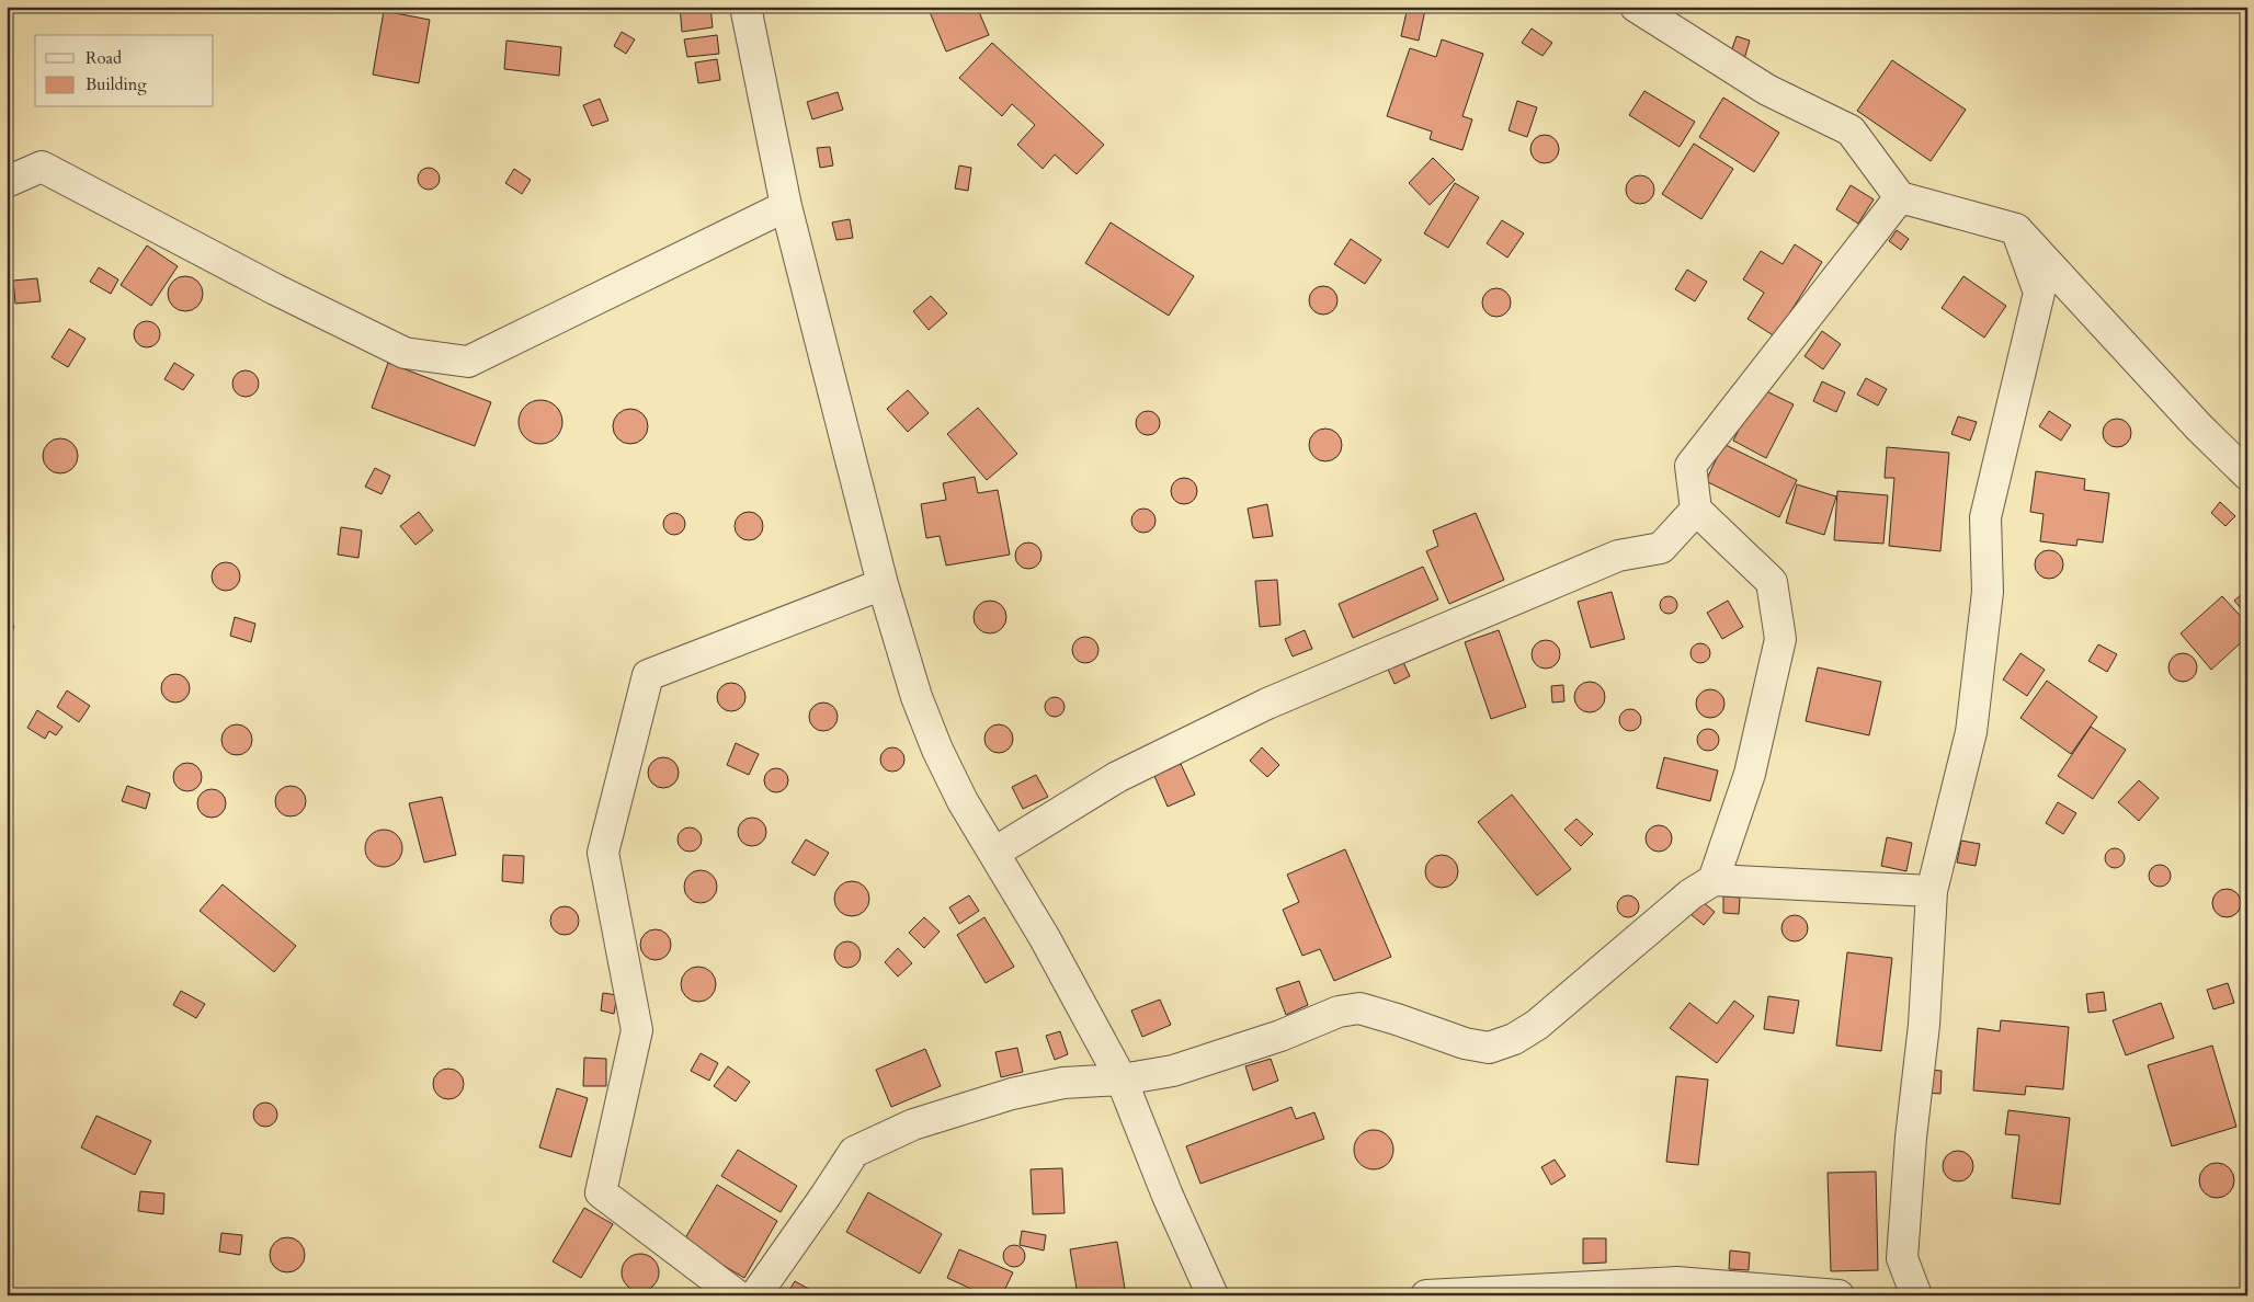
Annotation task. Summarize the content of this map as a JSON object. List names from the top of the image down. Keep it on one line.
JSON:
{"legend":["Road","Building"]}
